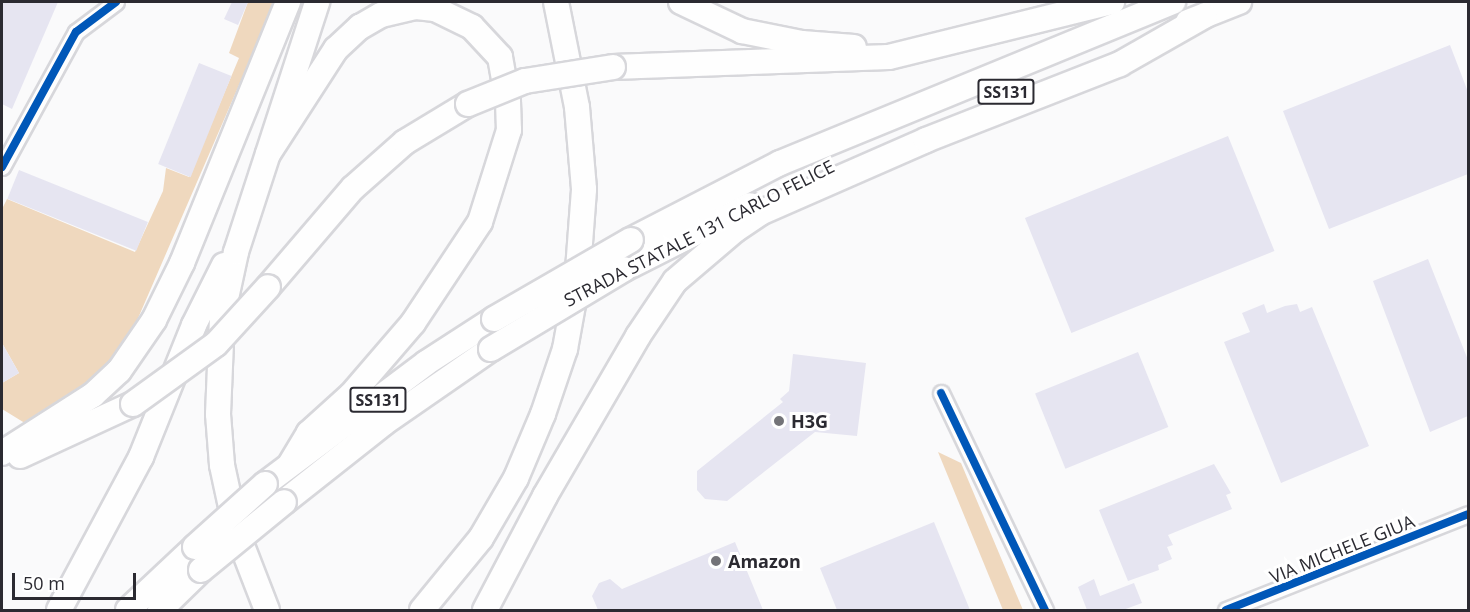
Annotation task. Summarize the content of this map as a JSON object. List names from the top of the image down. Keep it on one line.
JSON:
{"streets":{"highway":["SS131","STRADA STATALE 131 CARLO FELICE"],"street":["VIA MICHELE GIUA"]},"places":["H3G","Amazon"],"scale_bar":"50 m"}
